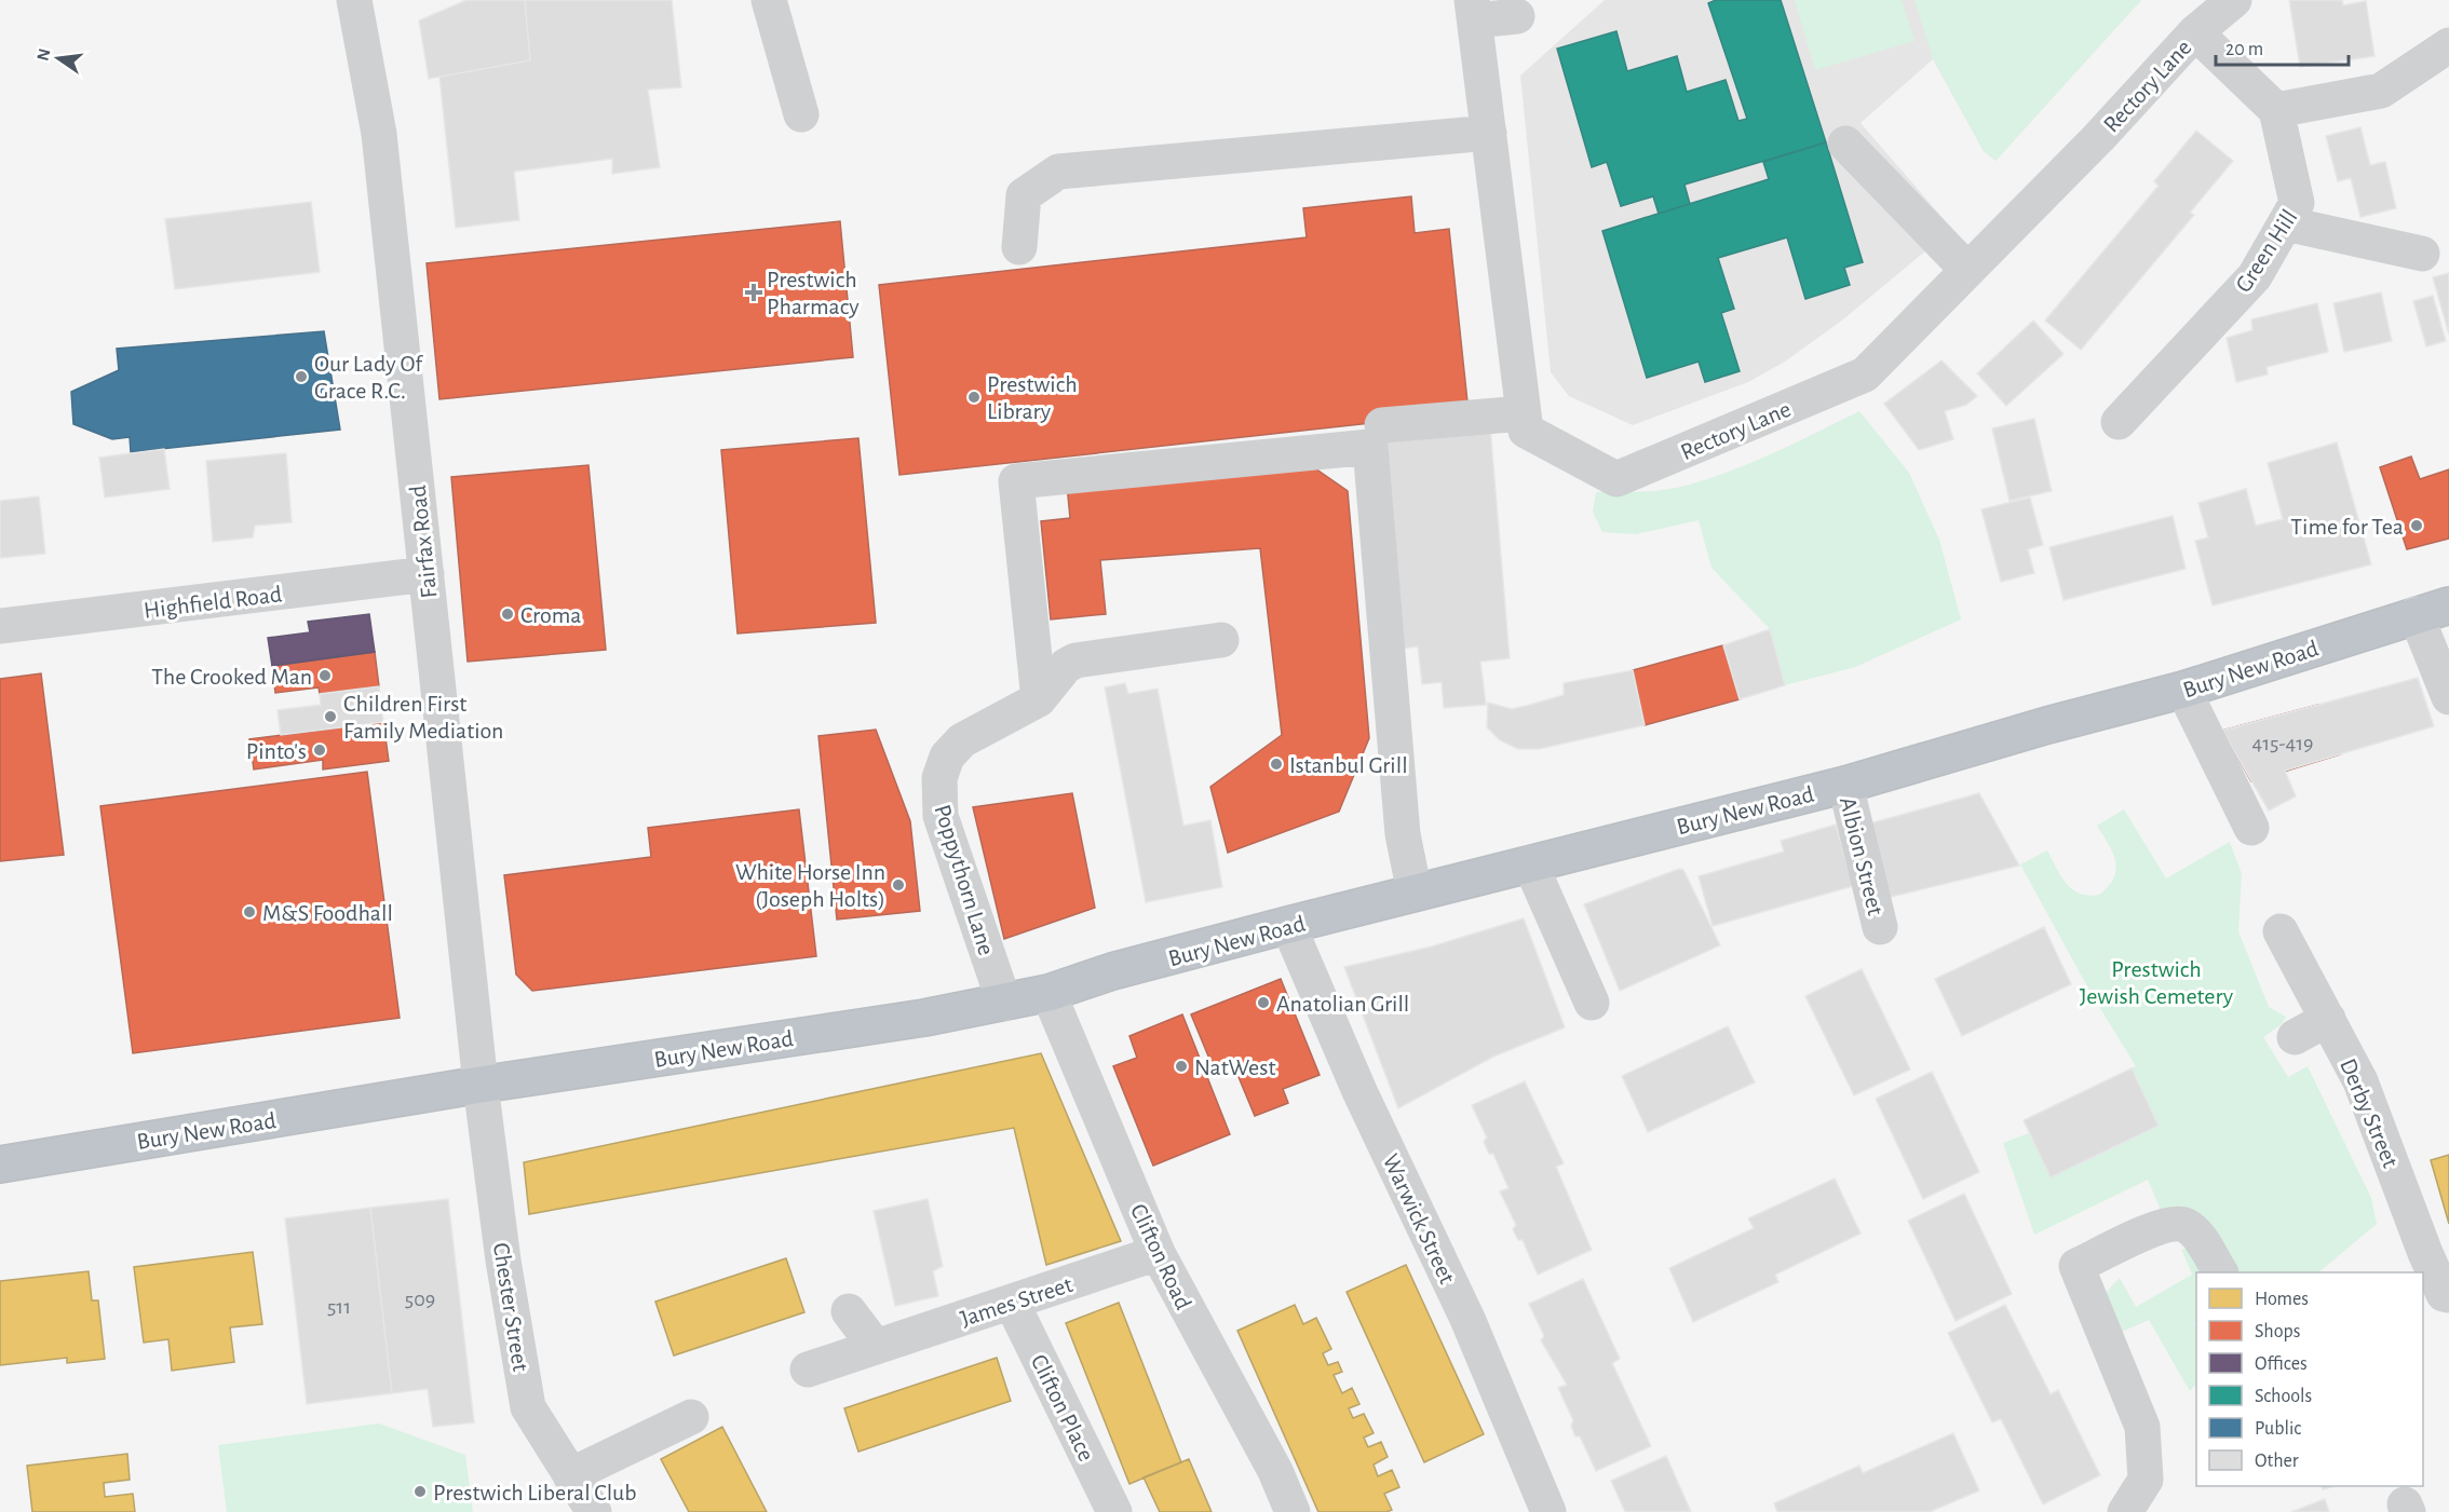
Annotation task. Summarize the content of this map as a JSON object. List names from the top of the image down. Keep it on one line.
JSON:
{"streets":{"highway":["Bury New Road"],"street":["Rectory Lane","Green Hill","Fairfax Road","Highfield Road","Albion Street","Poppythorn Lane","Derby Street","Warwick Street","Clifton Road","James Street","Chester Street","Clifton Place"]},"crossings":[["Fairfax Road","Highfield Road"],["Fairfax Road","Bury New Road"],["Fairfax Road","Chester Street"],["Bury New Road","Albion Street"],["Bury New Road","Poppythorn Lane"],["Bury New Road","Warwick Street"],["Bury New Road","Clifton Road"],["Bury New Road","Chester Street"],["Clifton Road","James Street"],["James Street","Clifton Place"]],"parks":["Prestwich Jewish Cemetery"],"places":{"health":["Prestwich Pharmacy"],"other":["Our Lady Of Grace R.C.","Prestwich Library","Time for Tea","Croma","The Crooked Man","Children First Family Mediation","Pinto's","Istanbul Grill","White Horse Inn (Joseph Holts)","M&S Foodhall","Anatolian Grill","NatWest","Prestwich Liberal Club"]},"house_numbers":["415-419","509","511"],"legend":["Homes","Shops","Offices","Schools","Public","Other"],"scale_bar":"20 m","north":"left"}
